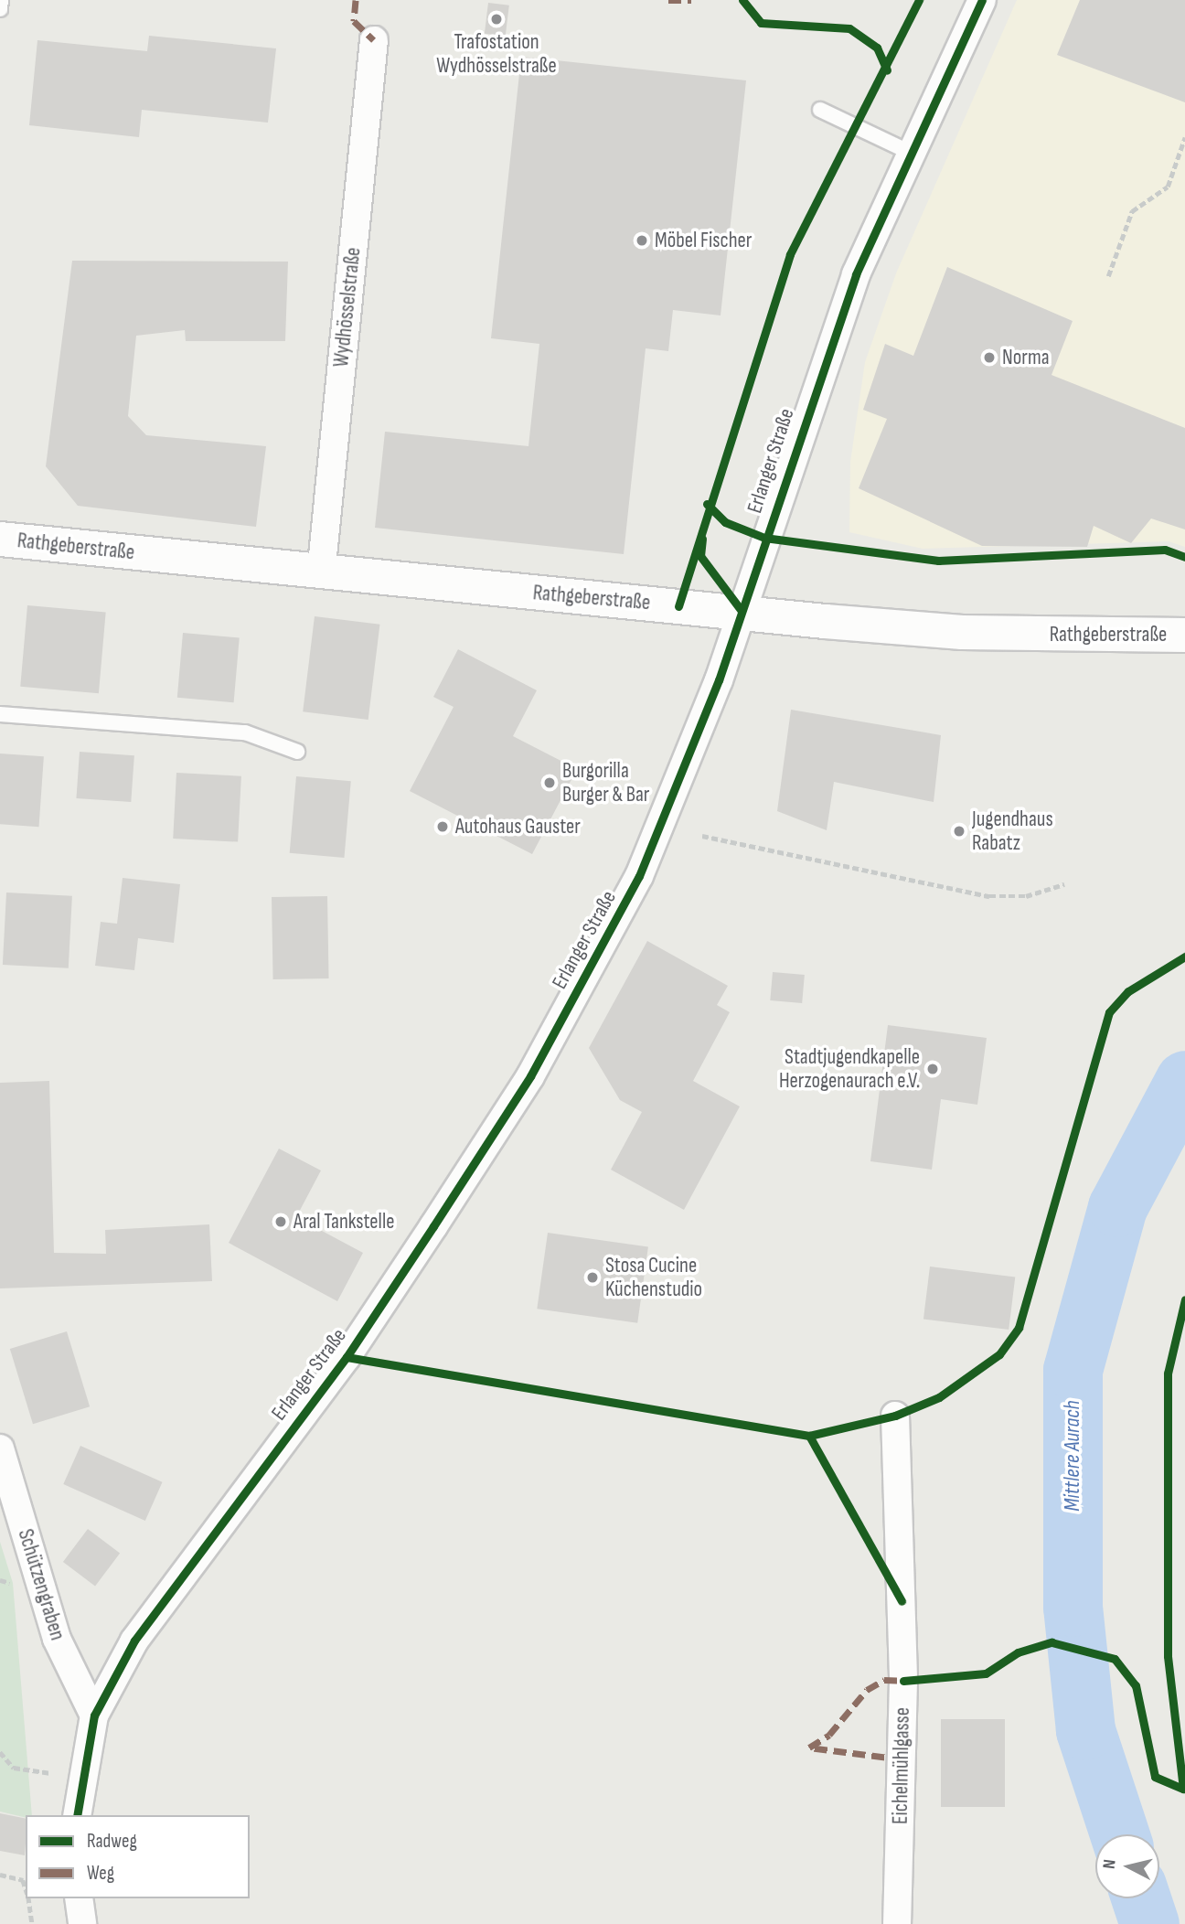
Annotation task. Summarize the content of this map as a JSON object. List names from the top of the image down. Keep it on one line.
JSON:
{"streets":{"street":["Wydhösselstraße","Erlanger Straße","Rathgeberstraße","Schützengraben","Eichelmühlgasse"]},"crossings":[["Wydhösselstraße","Rathgeberstraße"],["Erlanger Straße","Rathgeberstraße"],["Erlanger Straße","Schützengraben"]],"water":["Mittlere Aurach"],"places":["Trafostation Wydhösselstraße","Möbel Fischer","Norma","Burgorilla Burger & Bar","Autohaus Gauster","Jugendhaus Rabatz","Stadtjugendkapelle Herzogenaurach e.V.","Aral Tankstelle","Stosa Cucine Küchenstudio"],"legend":["Radweg","Weg"],"north":"left"}
